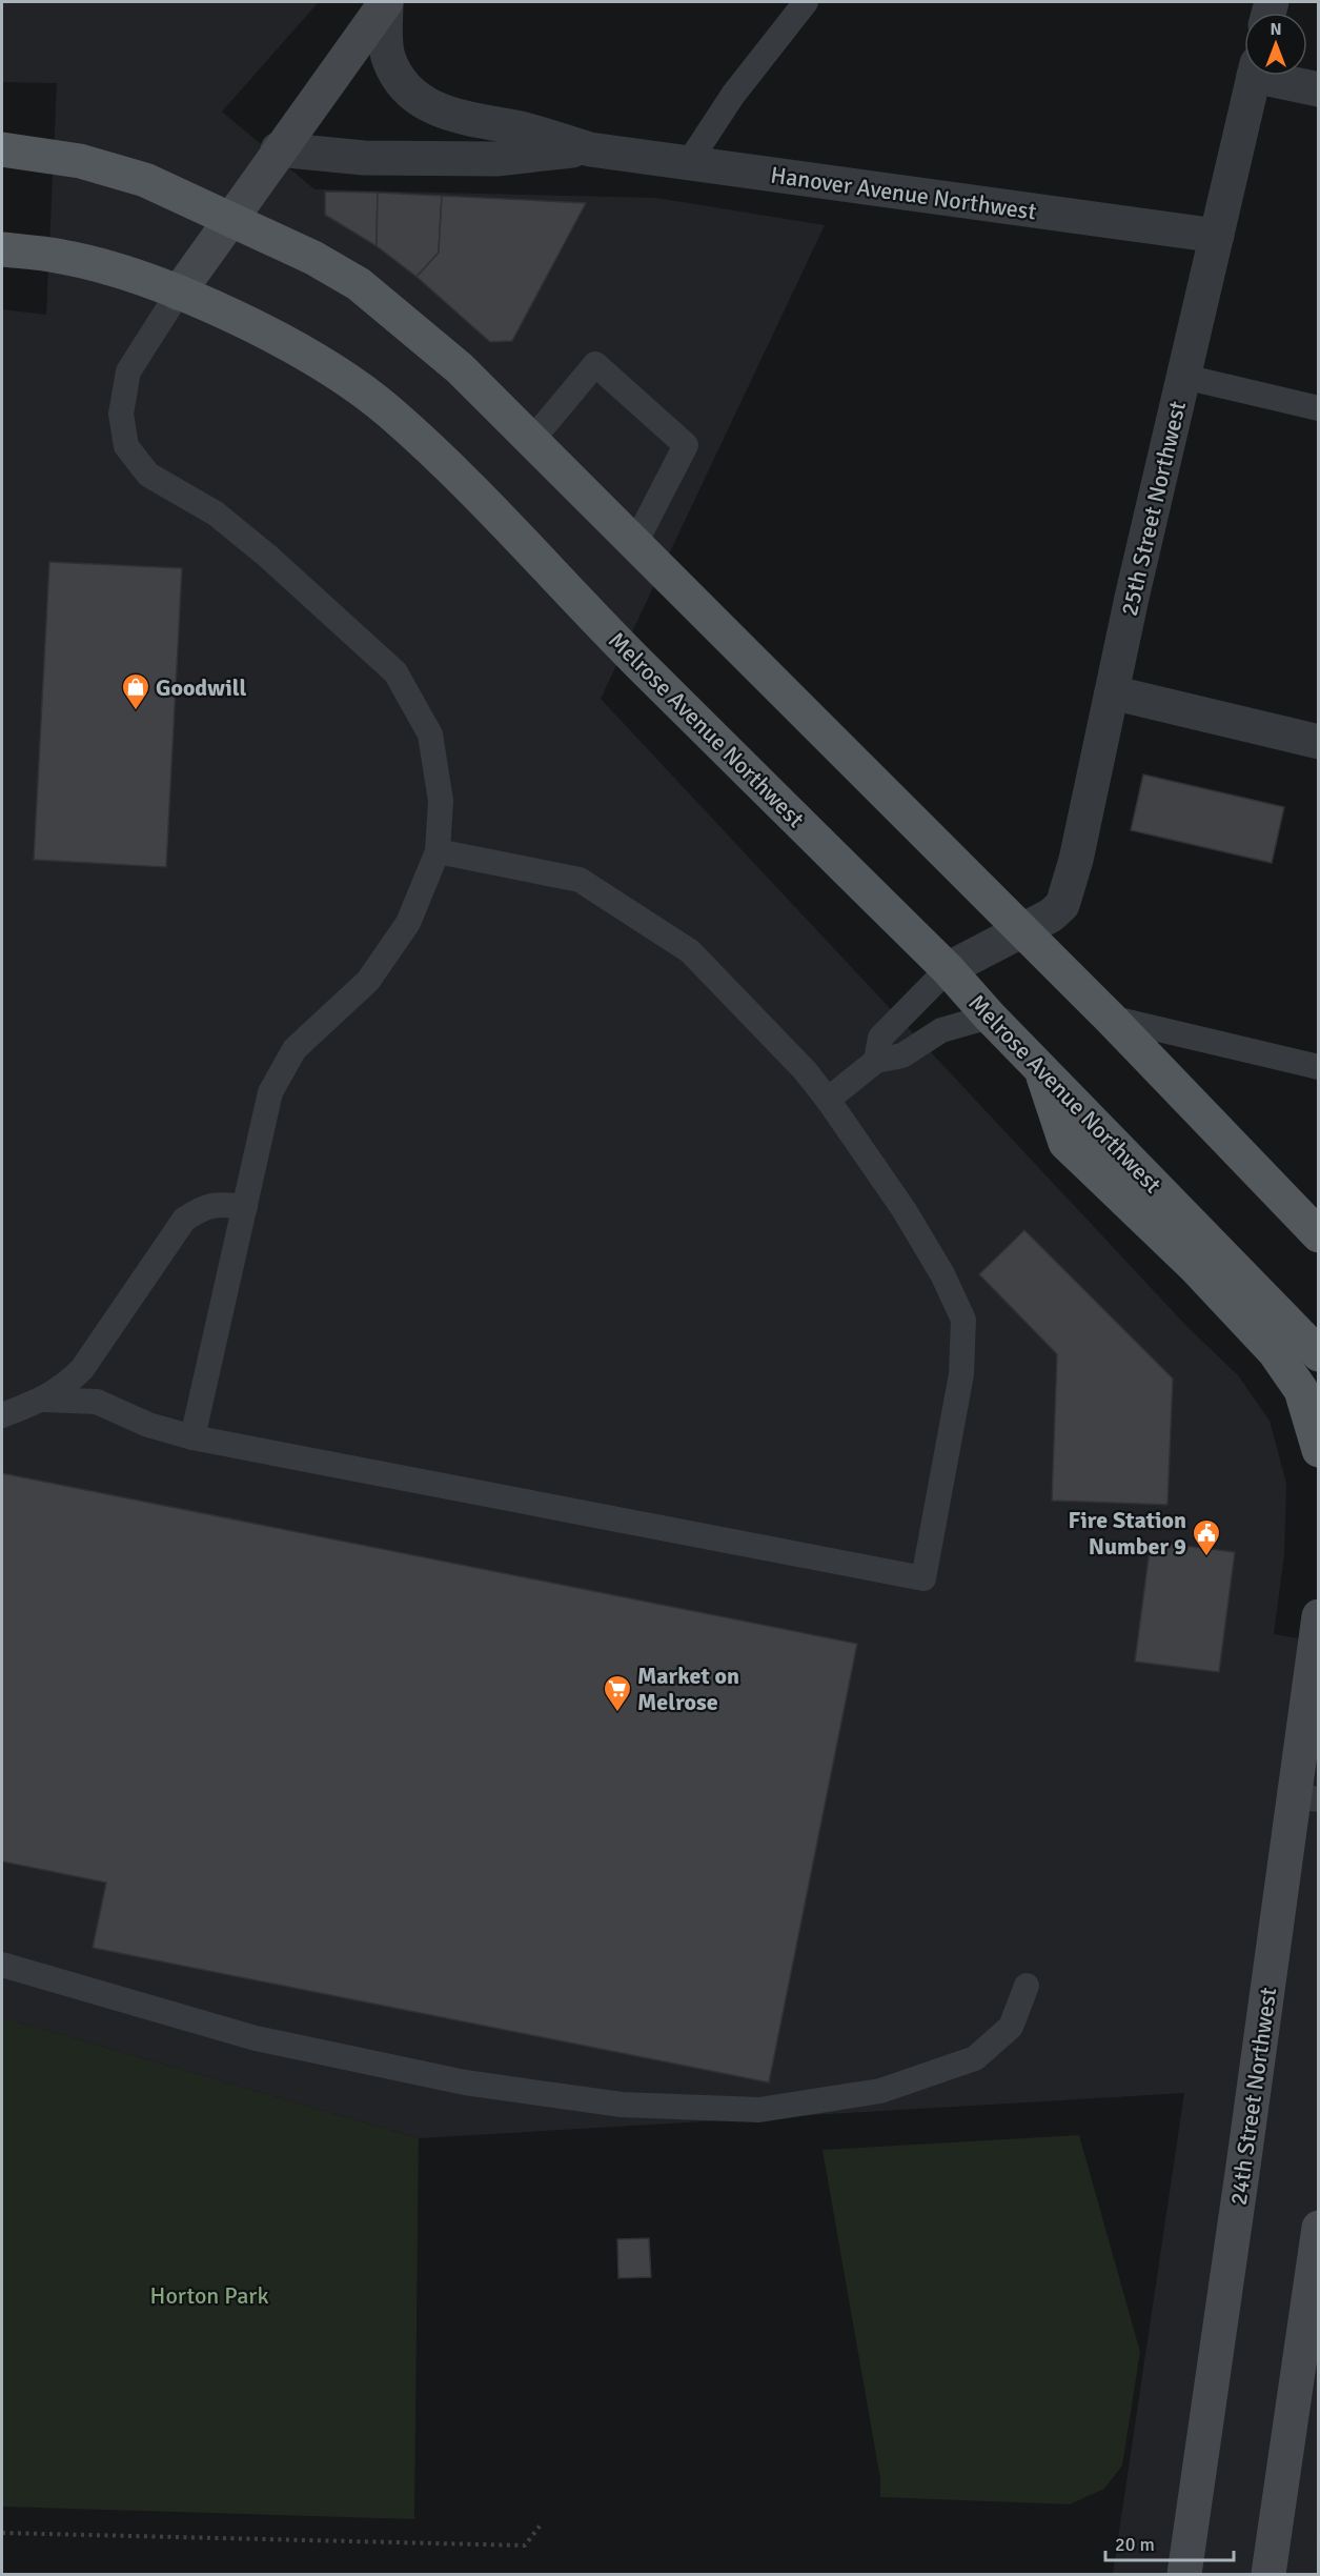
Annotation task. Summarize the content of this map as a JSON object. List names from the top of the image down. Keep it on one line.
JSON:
{"streets":{"main road":["Melrose Avenue Northwest","24th Street Northwest"],"street":["Hanover Avenue Northwest","25th Street Northwest"]},"crossings":[["Hanover Avenue Northwest","25th Street Northwest"],["25th Street Northwest","Melrose Avenue Northwest"]],"parks":["Horton Park"],"places":{"shop":["Goodwill"],"public building":["Fire Station Number 9"],"supermarket":["Market on Melrose"]},"scale_bar":"20 m","north":"top"}
